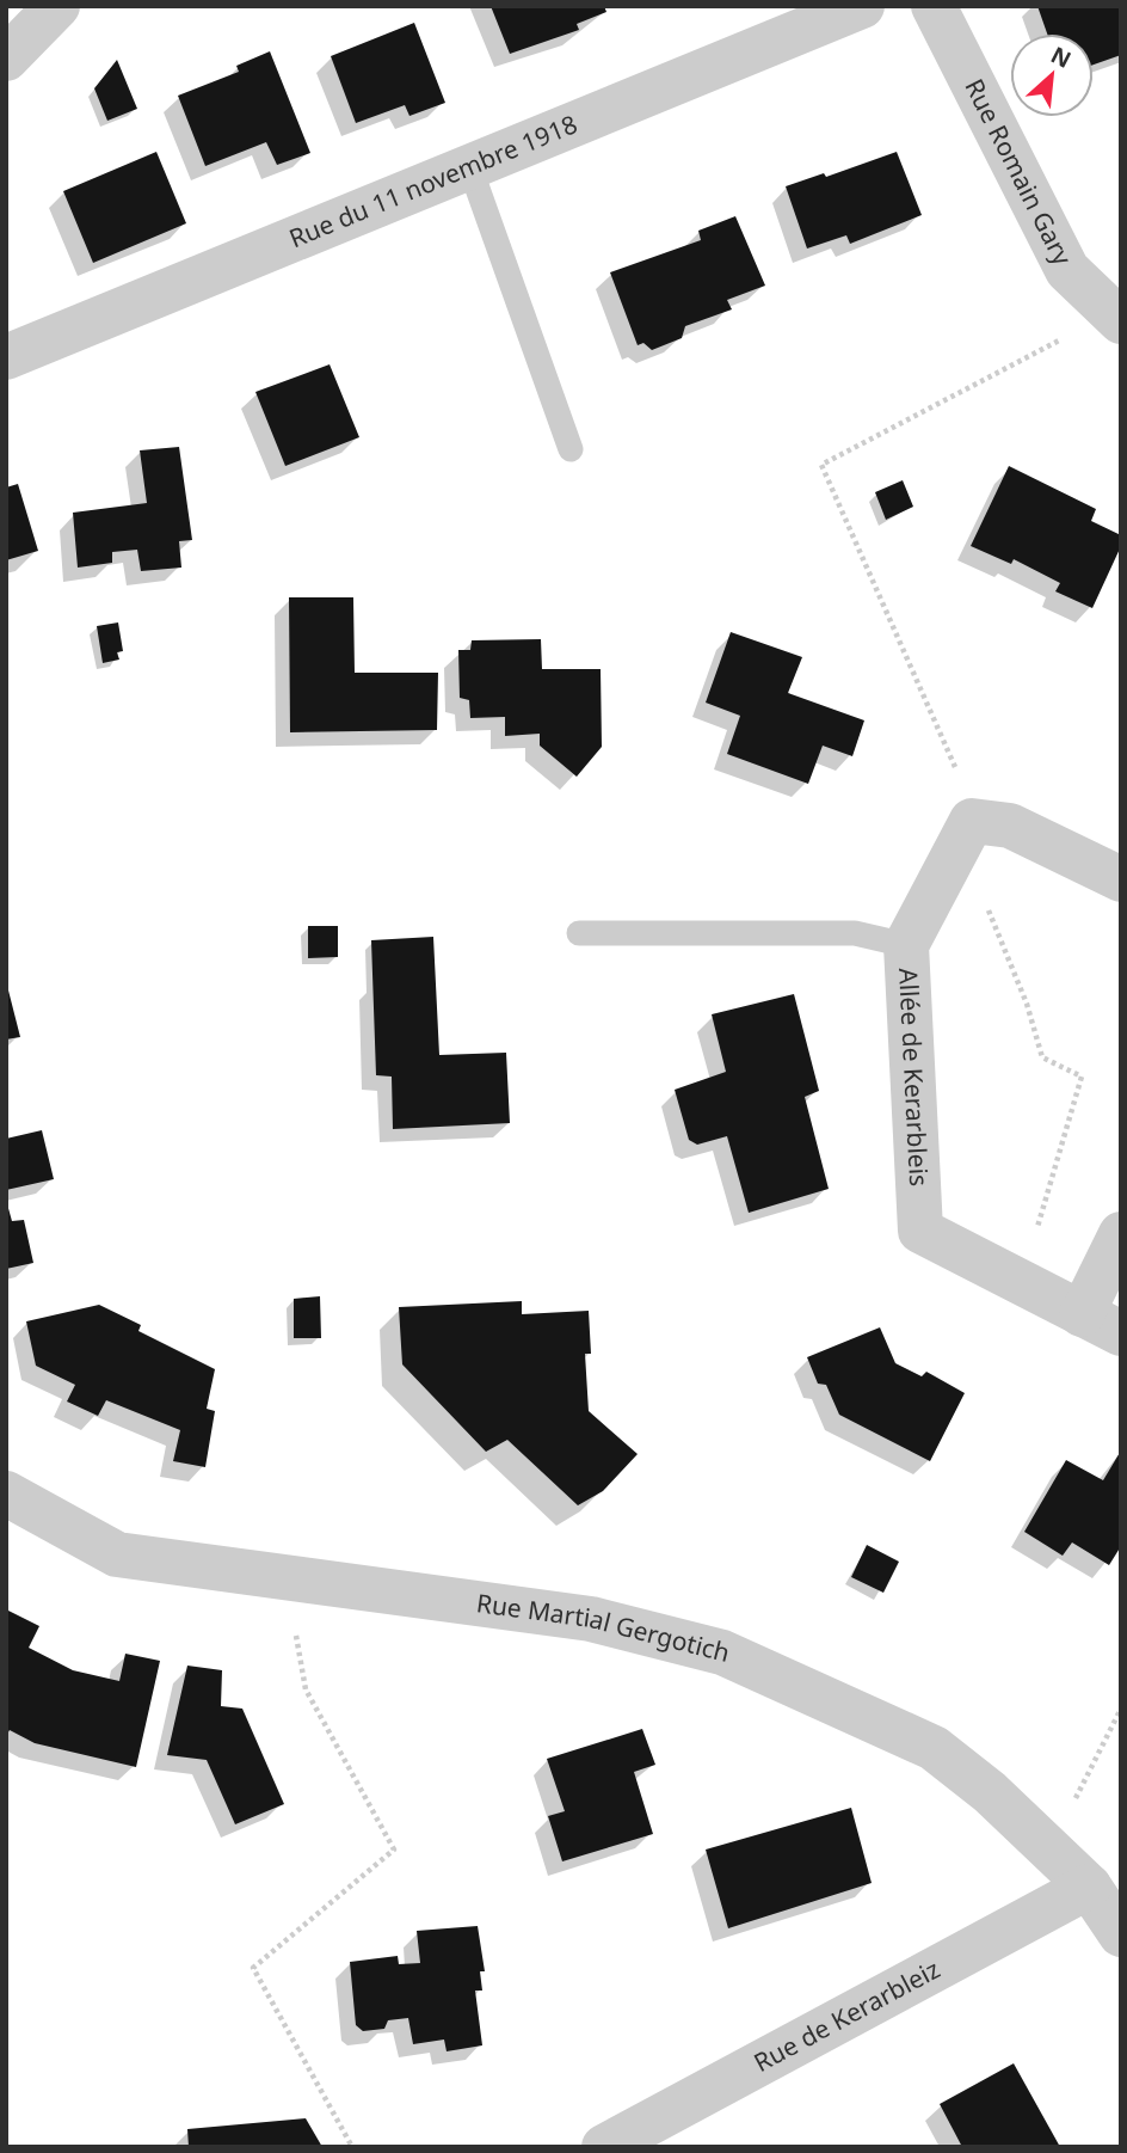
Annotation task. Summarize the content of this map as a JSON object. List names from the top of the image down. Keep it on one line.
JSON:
{"streets":{"street":["Rue Romain Gary","Rue du 11 novembre 1918","Allée de Kerarbleis","Rue Martial Gergotich","Rue de Kerarbleiz"]},"crossings":[["Rue Martial Gergotich","Rue de Kerarbleiz"]],"north":"top right"}
